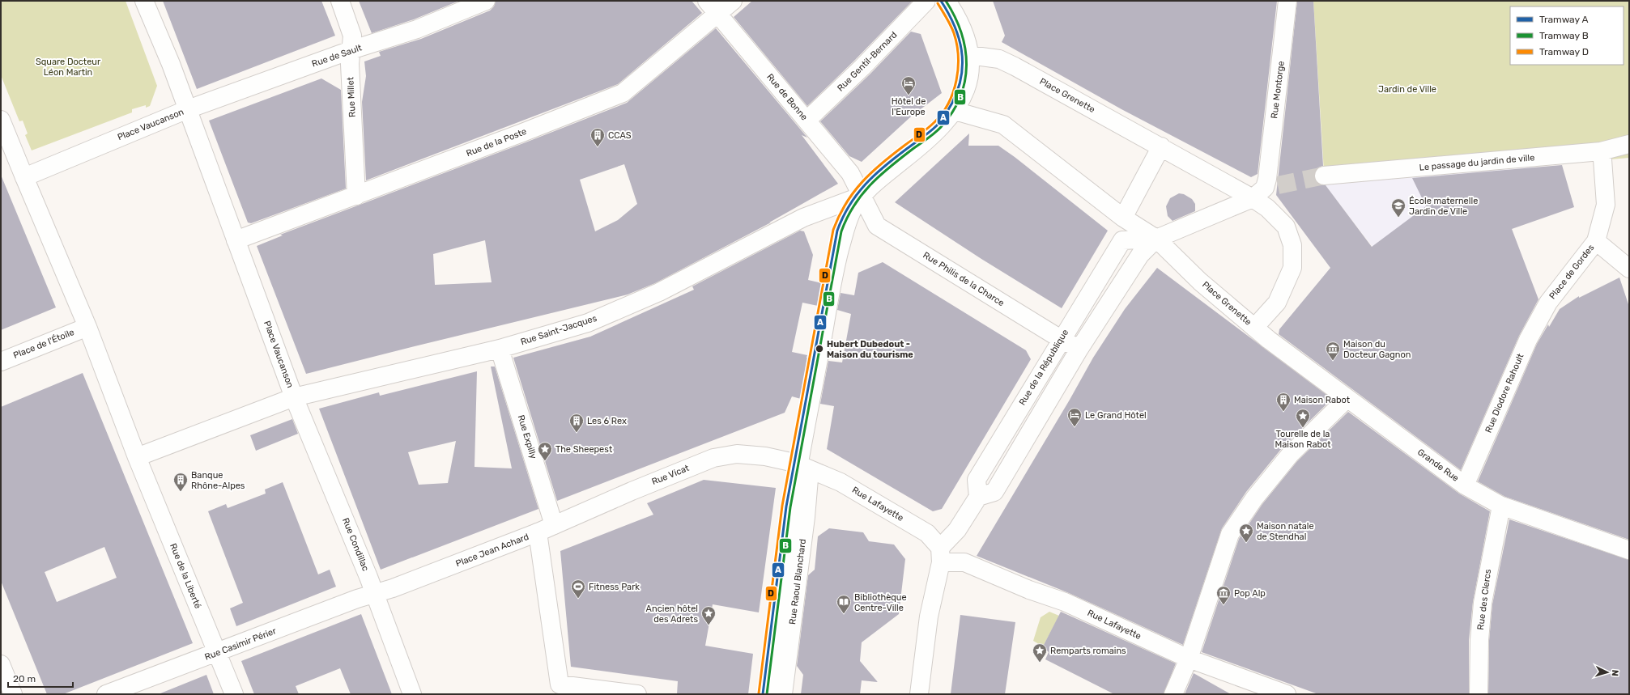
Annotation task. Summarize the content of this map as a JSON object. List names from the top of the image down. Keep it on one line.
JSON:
{"streets":{"street":["Rue de Sault","Rue Gentil-Bernard","Rue Montorge","Place Grenette","Rue Millet","Rue de Bonne","Place Vaucanson","Rue de la Poste","Le passage du jardin de ville","Place de Gordes","Rue Philis de la Charce","Rue Saint-Jacques","Place de l'Étoile","Rue de la République","Rue Diodore Rahoult","Rue Expilly","Grande Rue","Rue Vicat","Rue Lafayette","Rue Condillac","Place Jean Achard","Rue de la Liberté","Rue Raoul Blanchard","Rue des Clercs","Rue Casimir Périer"]},"crossings":[["Rue de Sault","Rue Millet"],["Rue de Sault","Place Vaucanson"],["Rue Gentil-Bernard","Rue de Bonne"],["Rue Montorge","Place Grenette"],["Place Grenette","Rue de la République"],["Place Grenette","Grande Rue"],["Place Grenette","Rue Raoul Blanchard"],["Rue Millet","Rue de la Poste"],["Rue de Bonne","Rue de la Poste"],["Rue de Bonne","Rue Philis de la Charce"],["Rue de Bonne","Rue Saint-Jacques"],["Rue de Bonne","Rue Raoul Blanchard"],["Place Vaucanson","Rue de la Poste"],["Place Vaucanson","Rue Saint-Jacques"],["Place Vaucanson","Rue Condillac"],["Place Vaucanson","Rue de la Liberté"],["Place de Gordes","Rue Diodore Rahoult"],["Rue Philis de la Charce","Rue Saint-Jacques"],["Rue Philis de la Charce","Rue de la République"],["Rue Philis de la Charce","Rue Raoul Blanchard"],["Rue Saint-Jacques","Rue Expilly"],["Rue Saint-Jacques","Rue Condillac"],["Rue Saint-Jacques","Rue Raoul Blanchard"],["Rue Diodore Rahoult","Grande Rue"],["Rue Expilly","Rue Vicat"],["Grande Rue","Rue des Clercs"],["Rue Vicat","Rue Lafayette"],["Rue Vicat","Place Jean Achard"],["Rue Vicat","Rue Raoul Blanchard"],["Rue Lafayette","Rue Raoul Blanchard"],["Rue Condillac","Place Jean Achard"],["Rue Condillac","Rue Casimir Périer"],["Place Jean Achard","Rue Casimir Périer"],["Rue de la Liberté","Rue Casimir Périer"]],"parks":["Square Docteur Léon Martin","Jardin de Ville"],"places":{"hotel":["Hôtel de l'Europe","Le Grand Hôtel"],"building":["CCAS","Maison Rabot","Les 6 Rex","Banque Rhône-Alpes"],"school or university":["École maternelle Jardin de Ville"],"other":["Hubert Dubedout - Maison du tourisme"],"museum":["Maison du Docteur Gagnon","Pop Alp"],"place":["Tourelle de la Maison Rabot","The Sheepest","Maison natale de Stendhal","Ancien hôtel des Adrets","Remparts romains"],"sports":["Fitness Park"],"library":["Bibliothèque Centre-Ville"]},"lines":["tram line A","tram line B","tram line D"],"legend":["Tramway A","Tramway B","Tramway D"],"scale_bar":"20 m","north":"right"}
